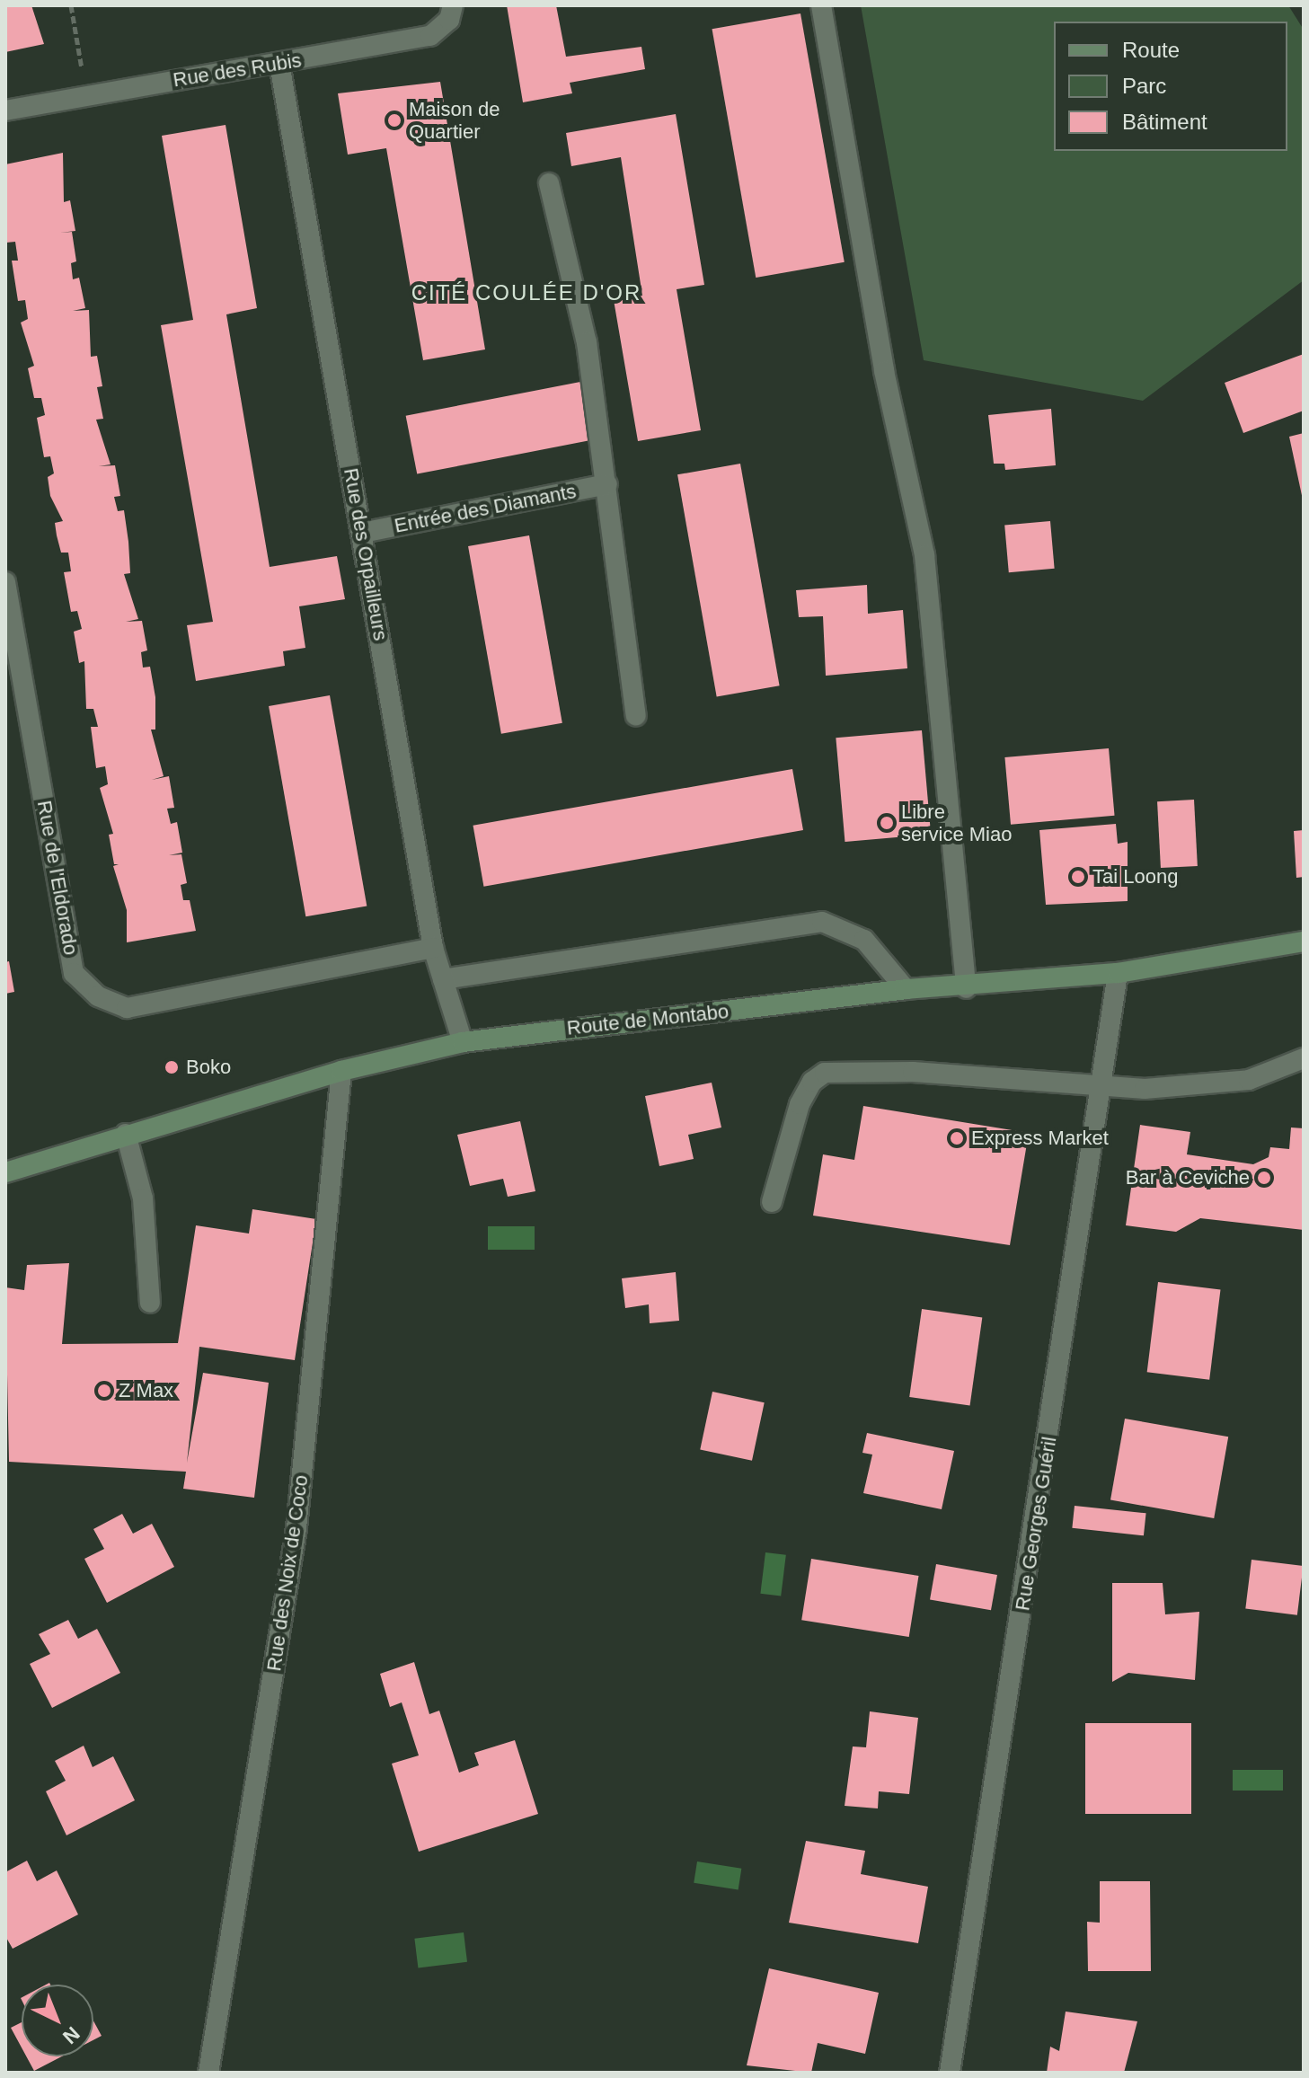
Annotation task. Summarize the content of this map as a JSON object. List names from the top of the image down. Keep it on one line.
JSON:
{"streets":{"main road":["Route de Montabo"],"street":["Rue des Rubis","Entrée des Diamants","Rue des Orpailleurs","Rue de l'Eldorado","Rue Georges Guéril","Rue des Noix de Coco"]},"crossings":[["Rue des Rubis","Rue des Orpailleurs"],["Entrée des Diamants","Rue des Orpailleurs"],["Rue des Orpailleurs","Rue de l'Eldorado"],["Rue des Orpailleurs","Route de Montabo"],["Route de Montabo","Rue Georges Guéril"],["Route de Montabo","Rue des Noix de Coco"]],"districts":["CITÉ COULÉE D'OR"],"places":["Maison de Quartier","Libre service Miao","Tai Loong","Boko","Express Market","Bar à Ceviche","Z Max"],"legend":["Route","Parc","Bâtiment"],"north":"bottom right"}
